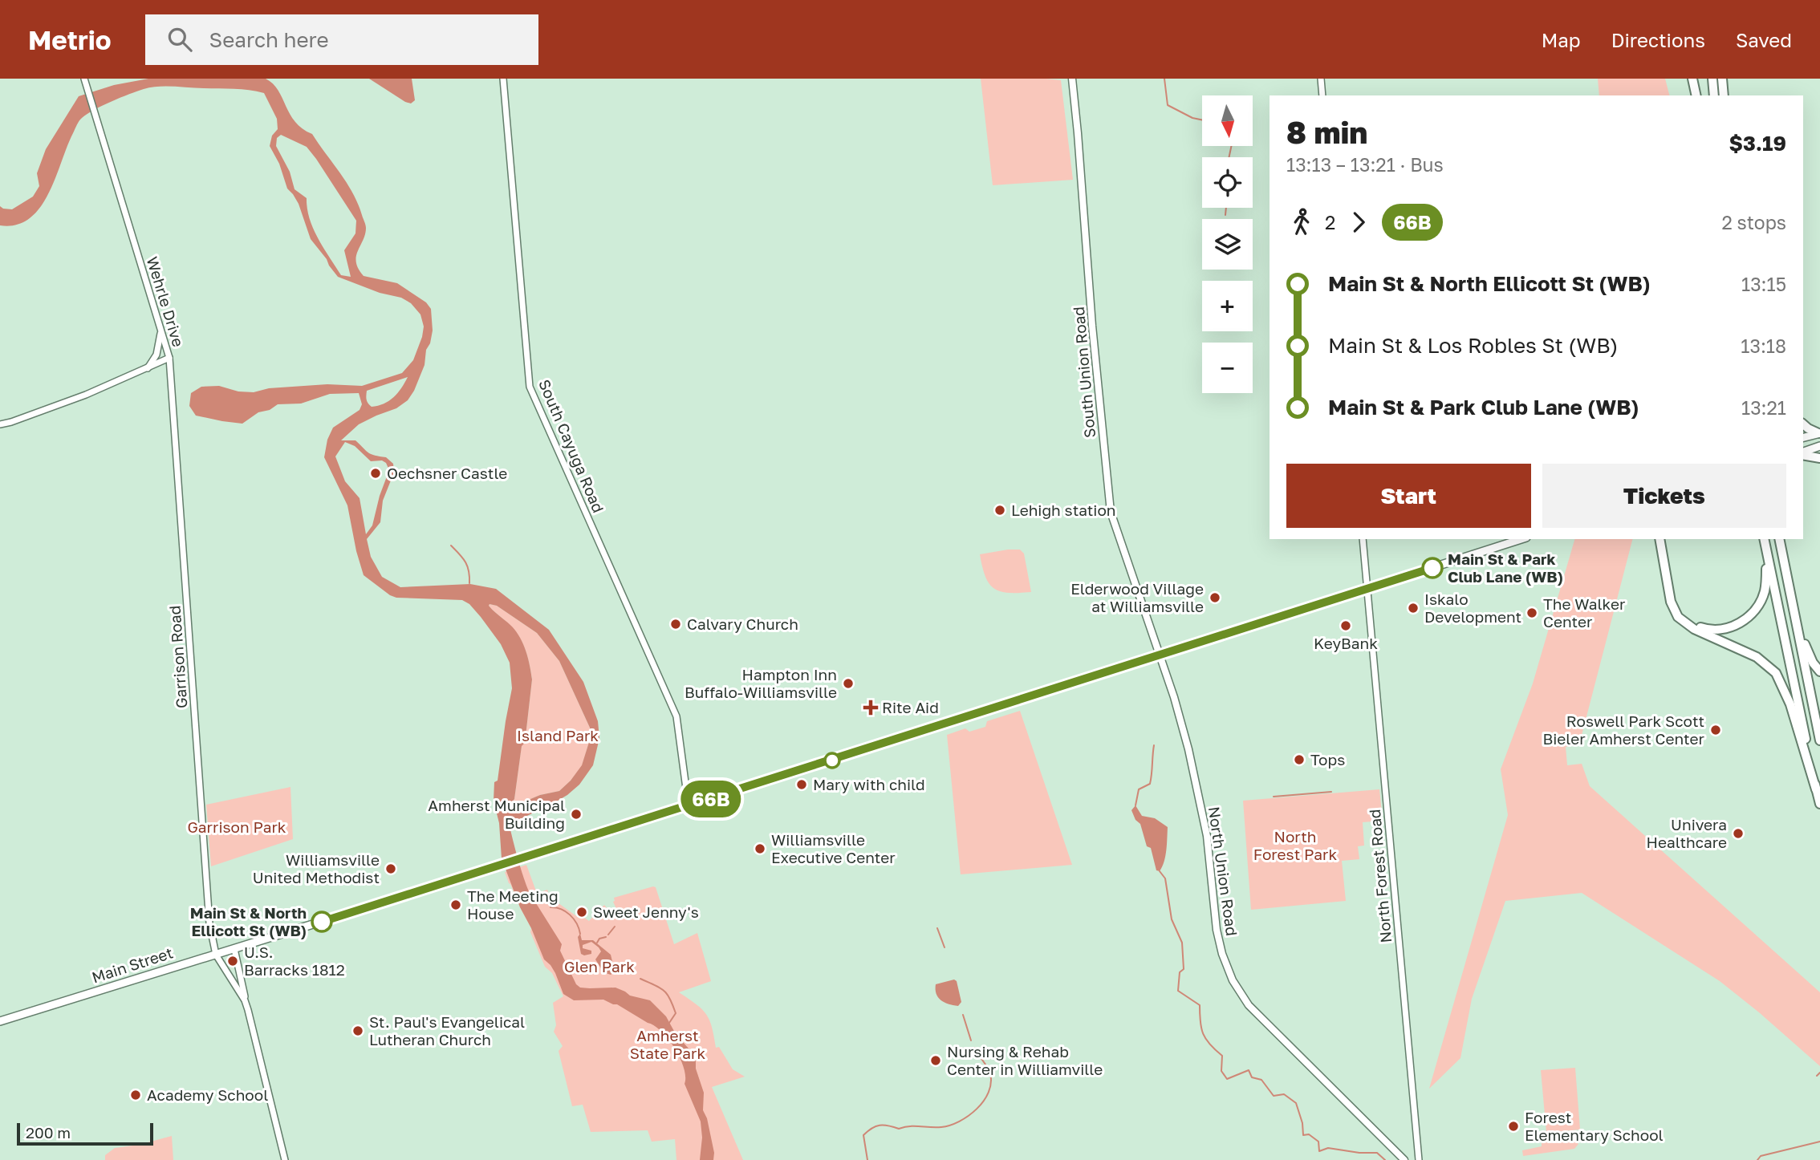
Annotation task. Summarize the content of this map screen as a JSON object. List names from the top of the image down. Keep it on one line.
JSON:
{"streets":{"main road":["South Union Road","North Union Road","Main Street"],"street":["Wehrle Drive","South Cayuga Road","Garrison Road","North Forest Road"]},"crossings":[["Wehrle Drive","Garrison Road"],["South Union Road","North Union Road"],["South Union Road","Main Street"],["South Cayuga Road","Main Street"],["Garrison Road","Main Street"],["North Union Road","Main Street"],["North Forest Road","Main Street"]],"parks":["Island Park","Garrison Park","North Forest Park","Glen Park","Amherst State Park"],"places":{"other":["Oechsner Castle","Lehigh station","Main St & Park Club Lane (WB)","Elderwood Village at Williamsville","Iskalo Development","The Walker Center","Calvary Church","KeyBank","Hampton Inn Buffalo-Williamsville","Roswell Park Scott Bieler Amherst Center","Tops","Mary with child","Amherst Municipal Building","Univera Healthcare","Williamsville Executive Center","Williamsville United Methodist","The Meeting House","Sweet Jenny's","Main St & North Ellicott St (WB)","U.S. Barracks 1812","St. Paul's Evangelical Lutheran Church","Nursing & Rehab Center in Williamville","Academy School","Forest Elementary School"],"health":["Rite Aid"]},"lines":["bus line 66B"],"scale_bar":"200 m","north":"bottom","page":{"header":"Metrio","search":"Search here","nav":["Map","Directions","Saved"],"on_map":"66B","map_buttons":["+","−"],"heading":["8 min","13:13 – 13:21 · Bus","$3.19"],"legs":["2","66B","2 stops"],"list":[{"name":"Main St & North Ellicott St (WB)","value":"13:15"},{"name":"Main St & Los Robles St (WB)","value":"13:18"},{"name":"Main St & Park Club Lane (WB)","value":"13:21"}],"buttons":["Start","Tickets"],"scale":"200 m"}}
